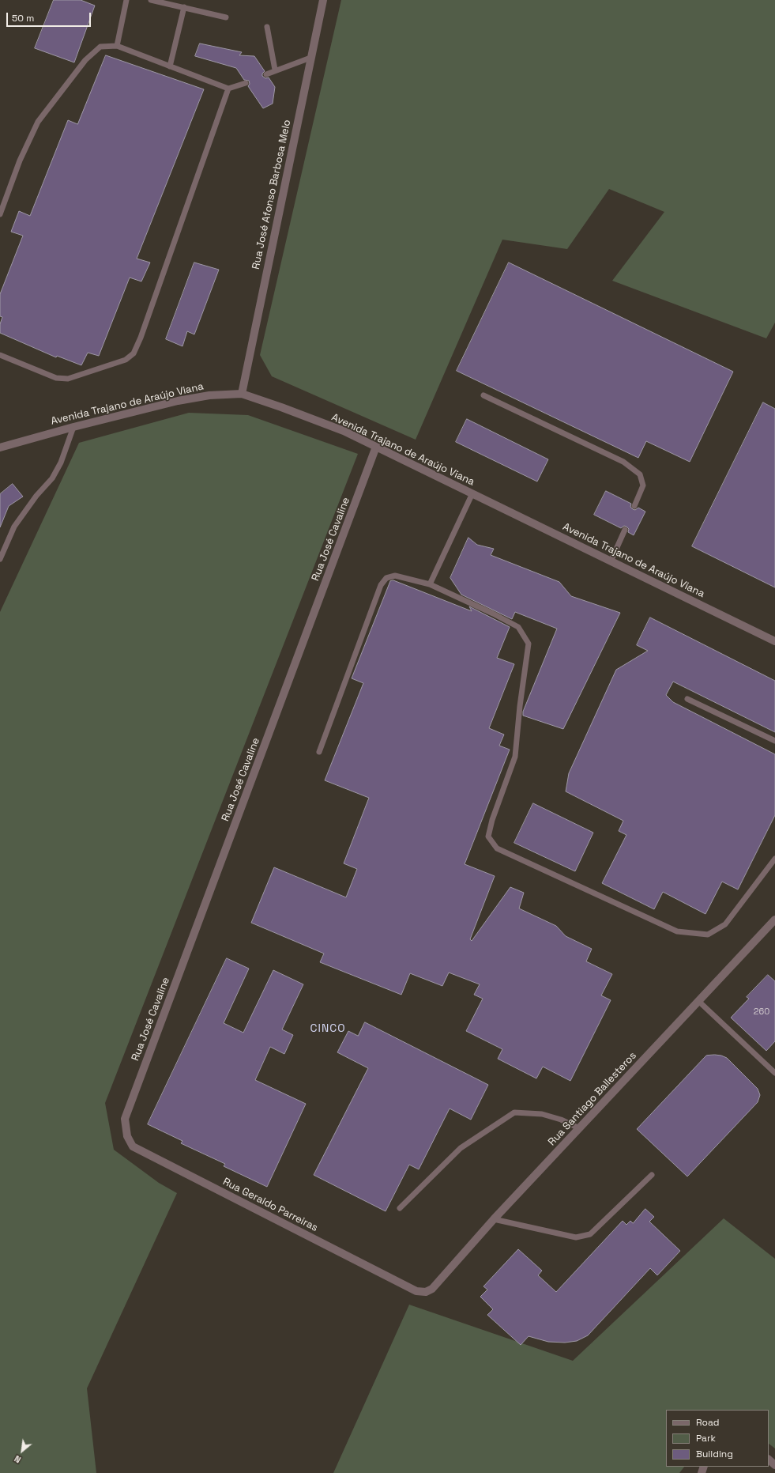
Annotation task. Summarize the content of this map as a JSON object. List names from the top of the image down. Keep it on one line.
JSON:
{"streets":{"street":["Rua José Afonso Barbosa Melo","Avenida Trajano de Araújo Viana","Rua José Cavaline","Rua Santiago Ballesteros","Rua Geraldo Parreiras"]},"crossings":[["Rua José Afonso Barbosa Melo","Avenida Trajano de Araújo Viana"],["Avenida Trajano de Araújo Viana","Rua José Cavaline"],["Rua José Cavaline","Rua Geraldo Parreiras"],["Rua Santiago Ballesteros","Rua Geraldo Parreiras"]],"districts":["CINCO"],"house_numbers":["260"],"legend":["Road","Park","Building"],"scale_bar":"50 m","north":"bottom left"}
